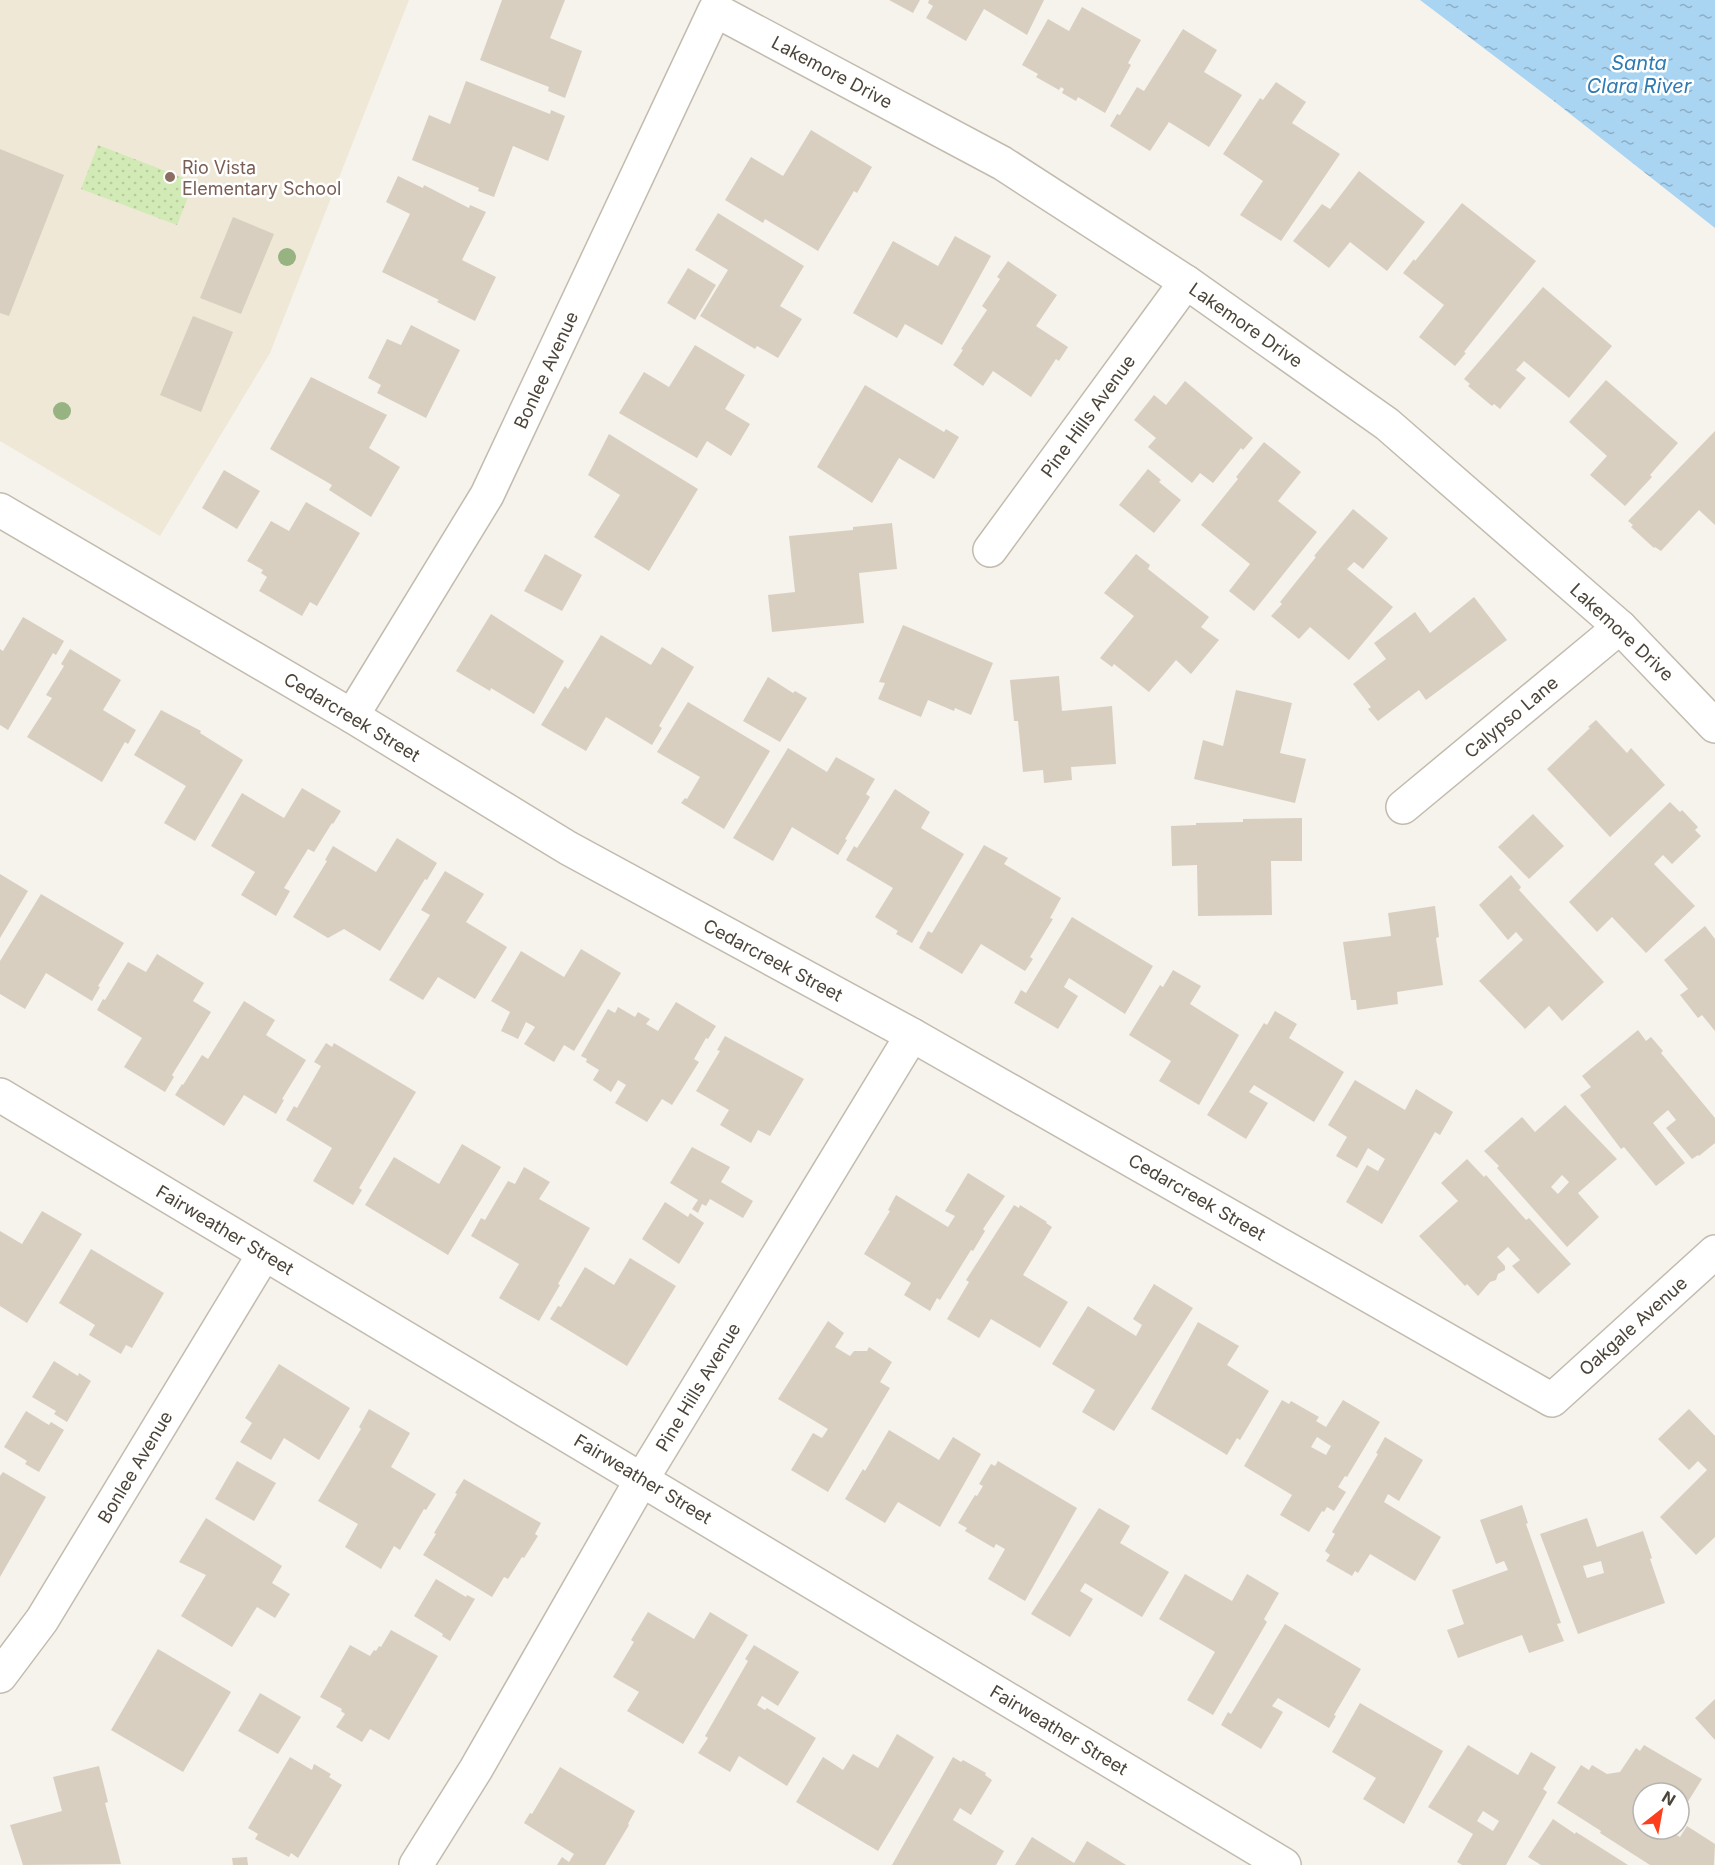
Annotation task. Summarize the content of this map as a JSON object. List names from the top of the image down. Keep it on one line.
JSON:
{"streets":{"street":["Lakemore Drive","Bonlee Avenue","Pine Hills Avenue","Cedarcreek Street","Calypso Lane","Fairweather Street","Oakgale Avenue"]},"crossings":[["Lakemore Drive","Bonlee Avenue"],["Lakemore Drive","Pine Hills Avenue"],["Lakemore Drive","Calypso Lane"],["Bonlee Avenue","Cedarcreek Street"],["Bonlee Avenue","Fairweather Street"],["Pine Hills Avenue","Cedarcreek Street"],["Pine Hills Avenue","Fairweather Street"],["Cedarcreek Street","Oakgale Avenue"]],"water":["Santa Clara River"],"places":["Rio Vista Elementary School"],"north":"top right"}
